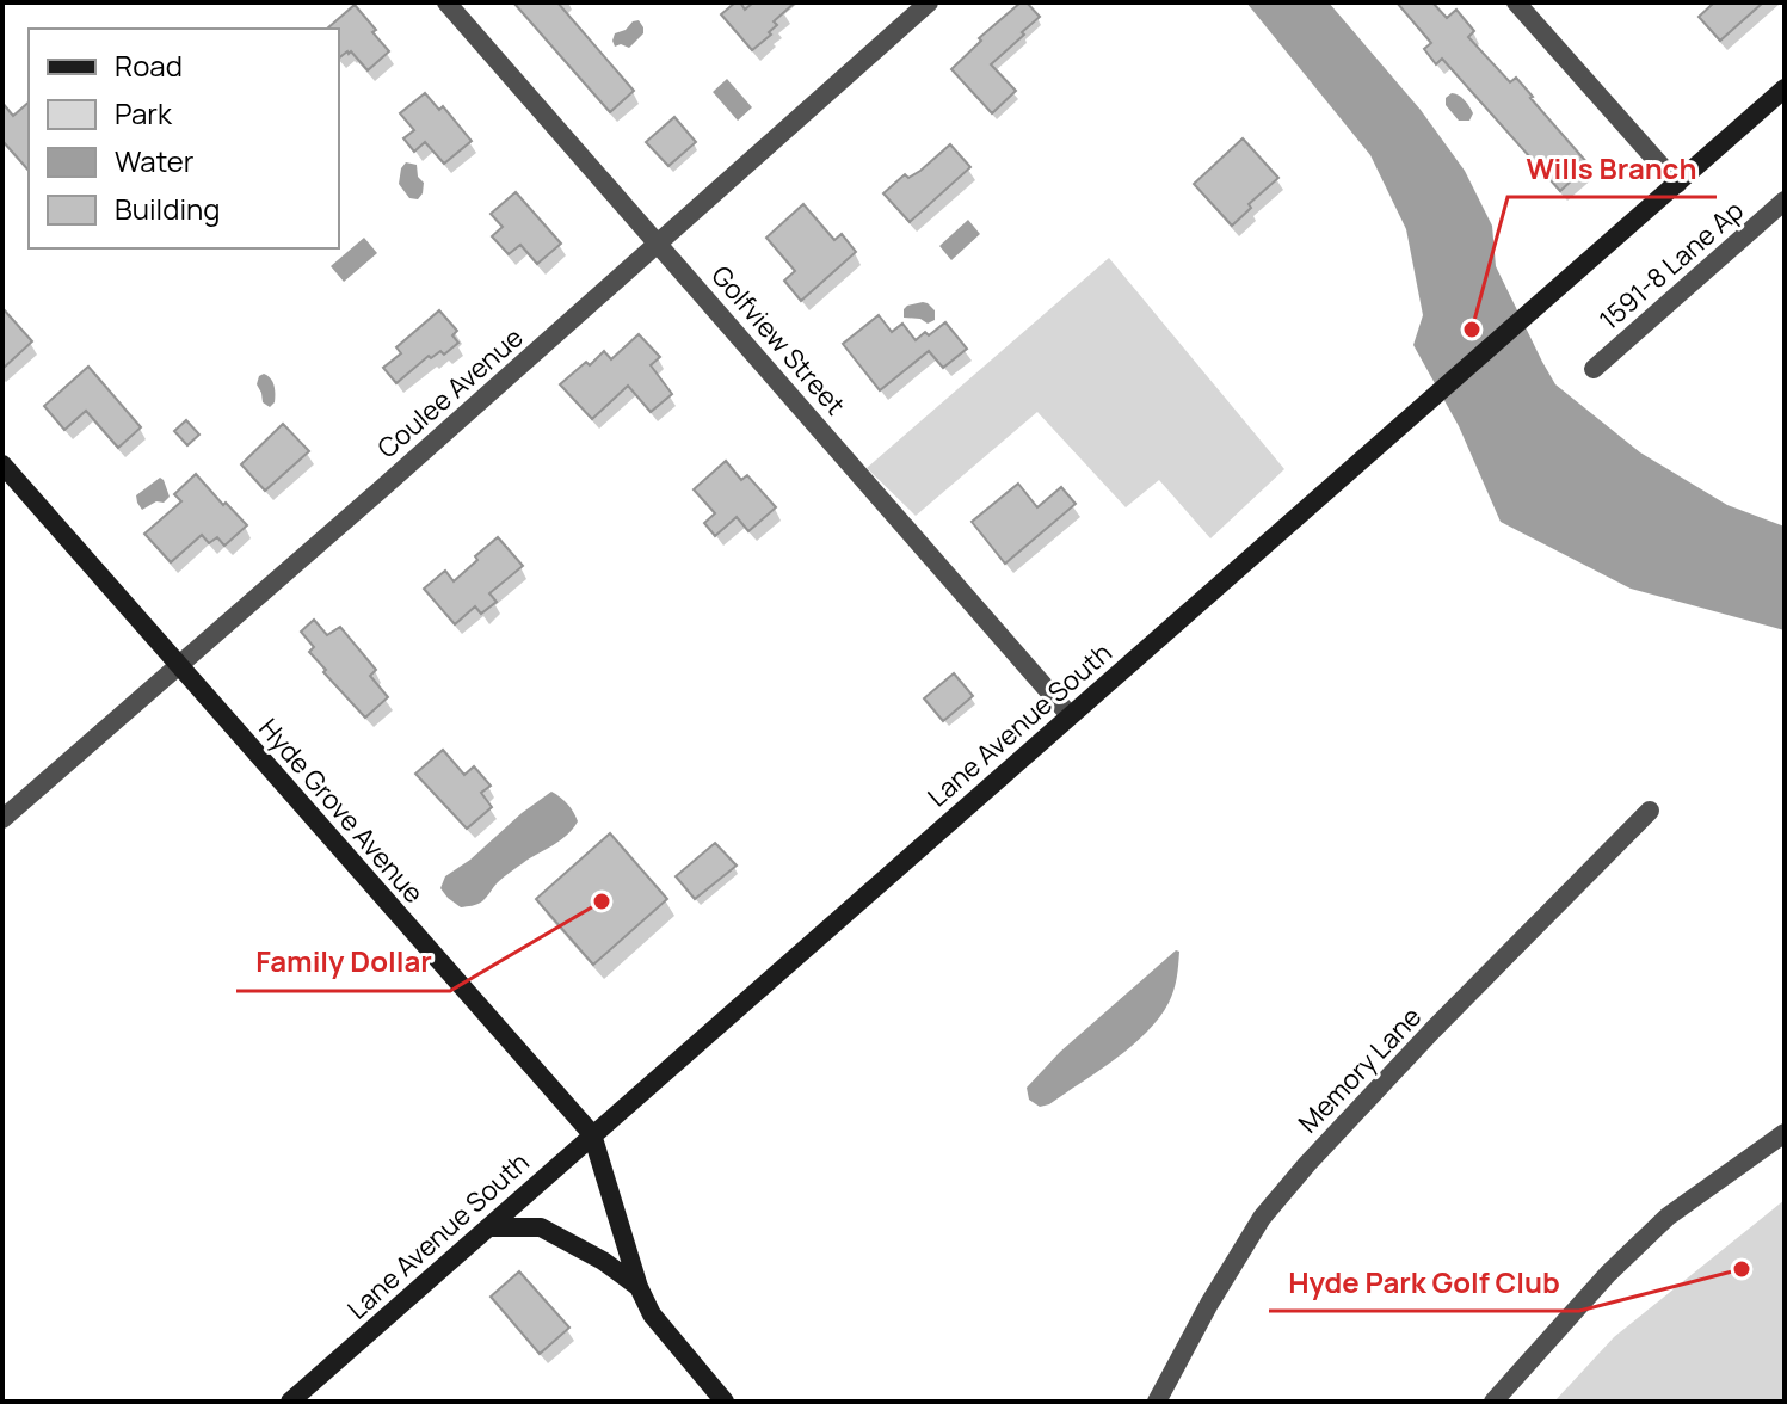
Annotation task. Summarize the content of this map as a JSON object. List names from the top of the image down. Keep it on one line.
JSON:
{"streets":{"main road":["Lane Avenue South","Hyde Grove Avenue"],"street":["1591-8 Lane Ap","Golfview Street","Coulee Avenue","Memory Lane"]},"crossings":[["Golfview Street","Coulee Avenue"],["Golfview Street","Lane Avenue South"],["Coulee Avenue","Hyde Grove Avenue"],["Lane Avenue South","Hyde Grove Avenue"]],"places":["Wills Branch","Family Dollar","Hyde Park Golf Club"],"legend":["Road","Park","Water","Building"]}
